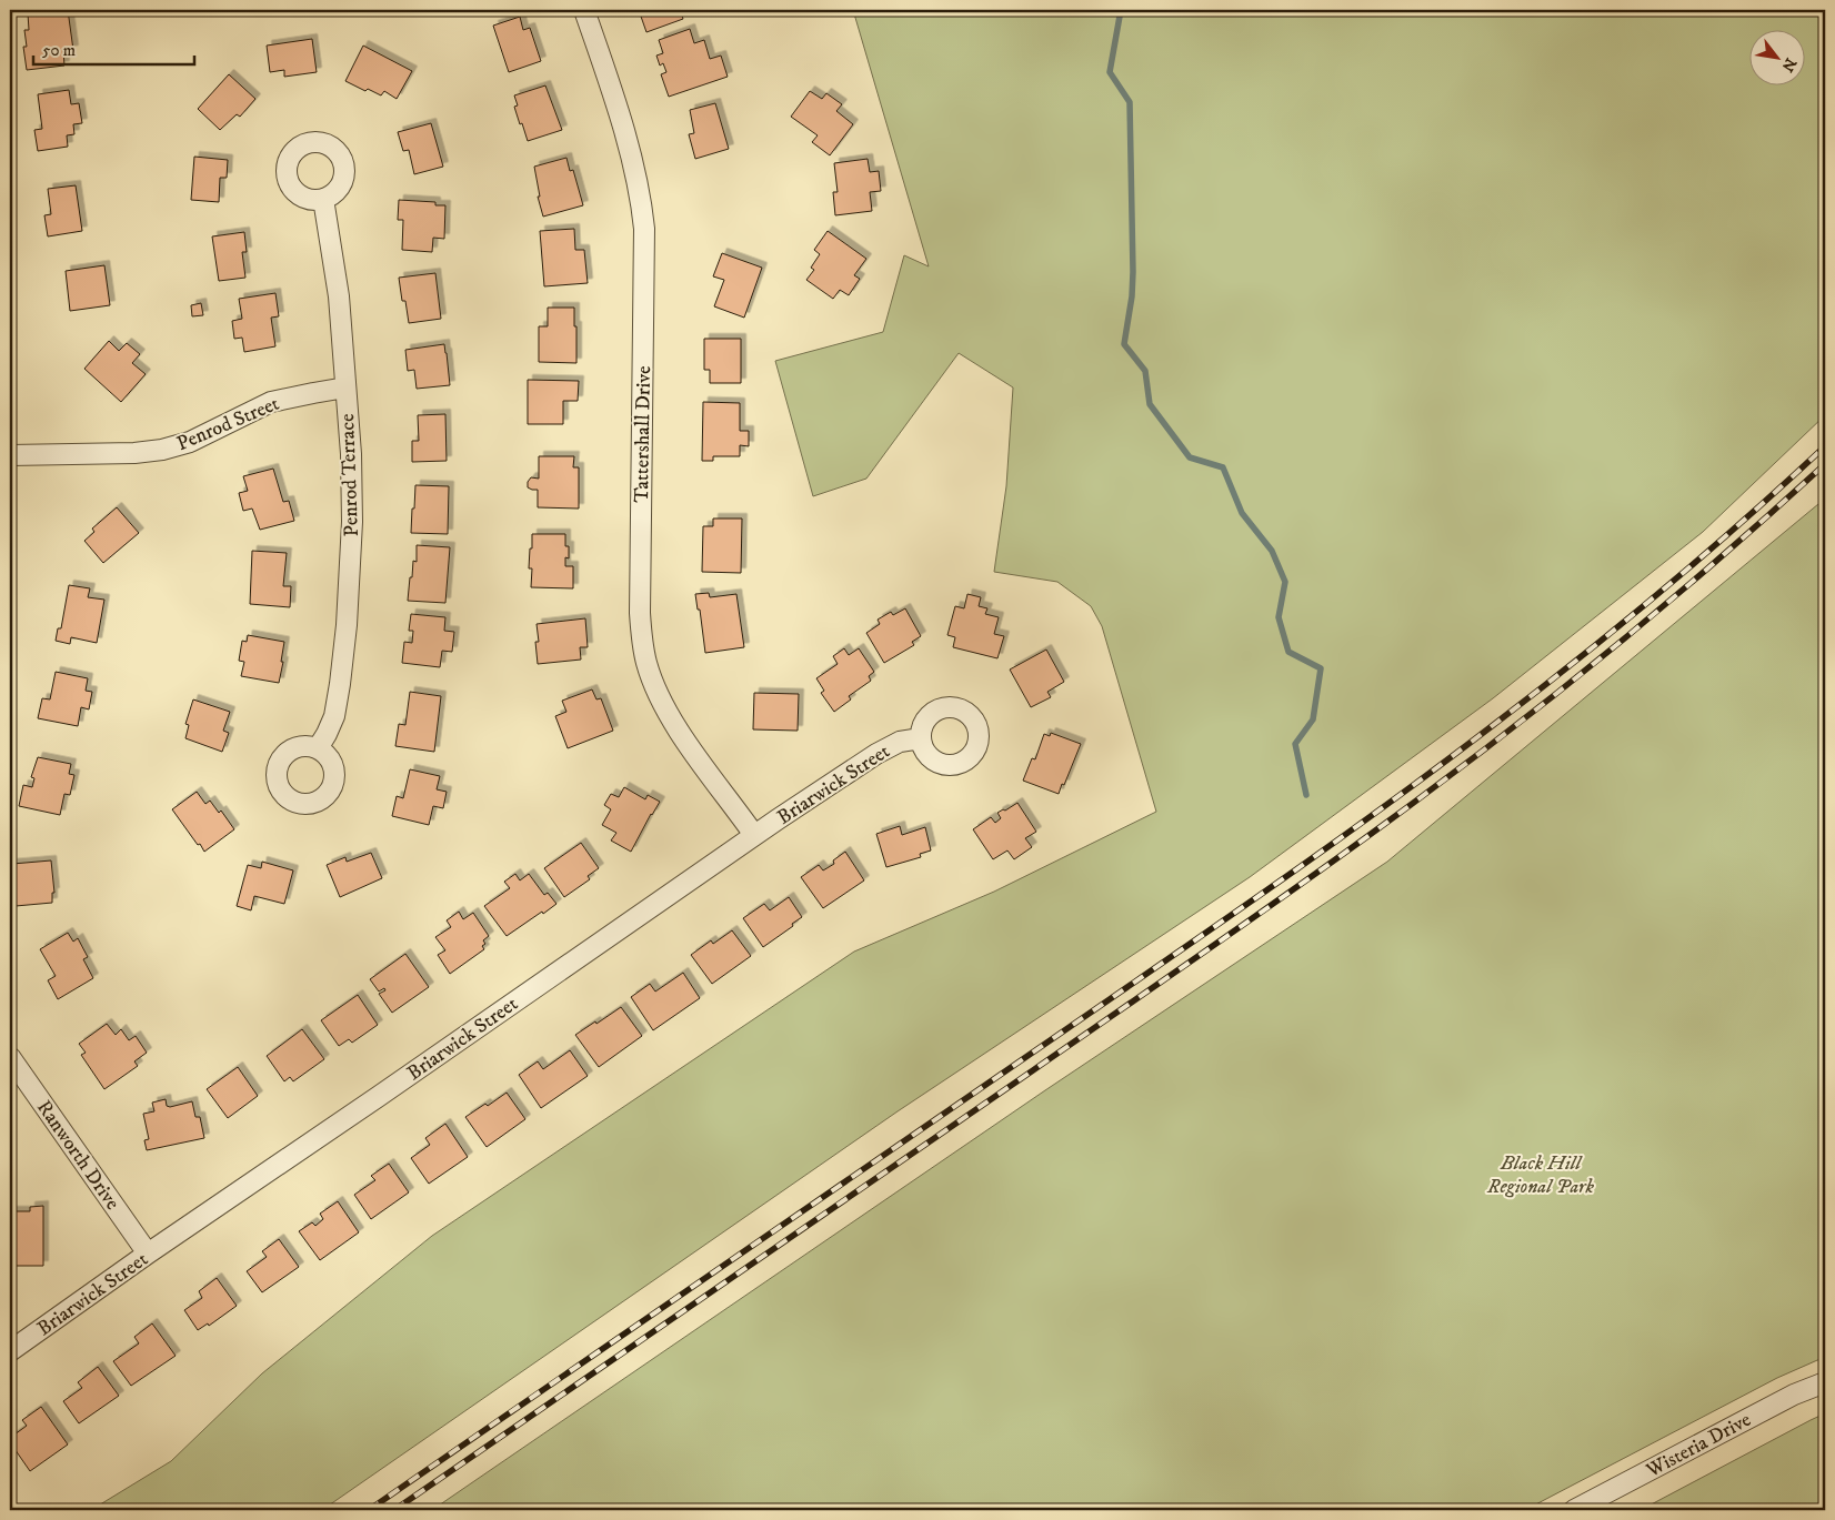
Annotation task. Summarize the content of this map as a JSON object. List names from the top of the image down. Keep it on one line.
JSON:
{"streets":{"street":["Penrod Street","Tattershall Drive","Penrod Terrace","Briarwick Street","Ranworth Drive","Wisteria Drive"]},"crossings":[["Penrod Street","Penrod Terrace"],["Tattershall Drive","Briarwick Street"],["Briarwick Street","Ranworth Drive"]],"parks":["Black Hill Regional Park"],"scale_bar":"50 m","north":"bottom right"}
